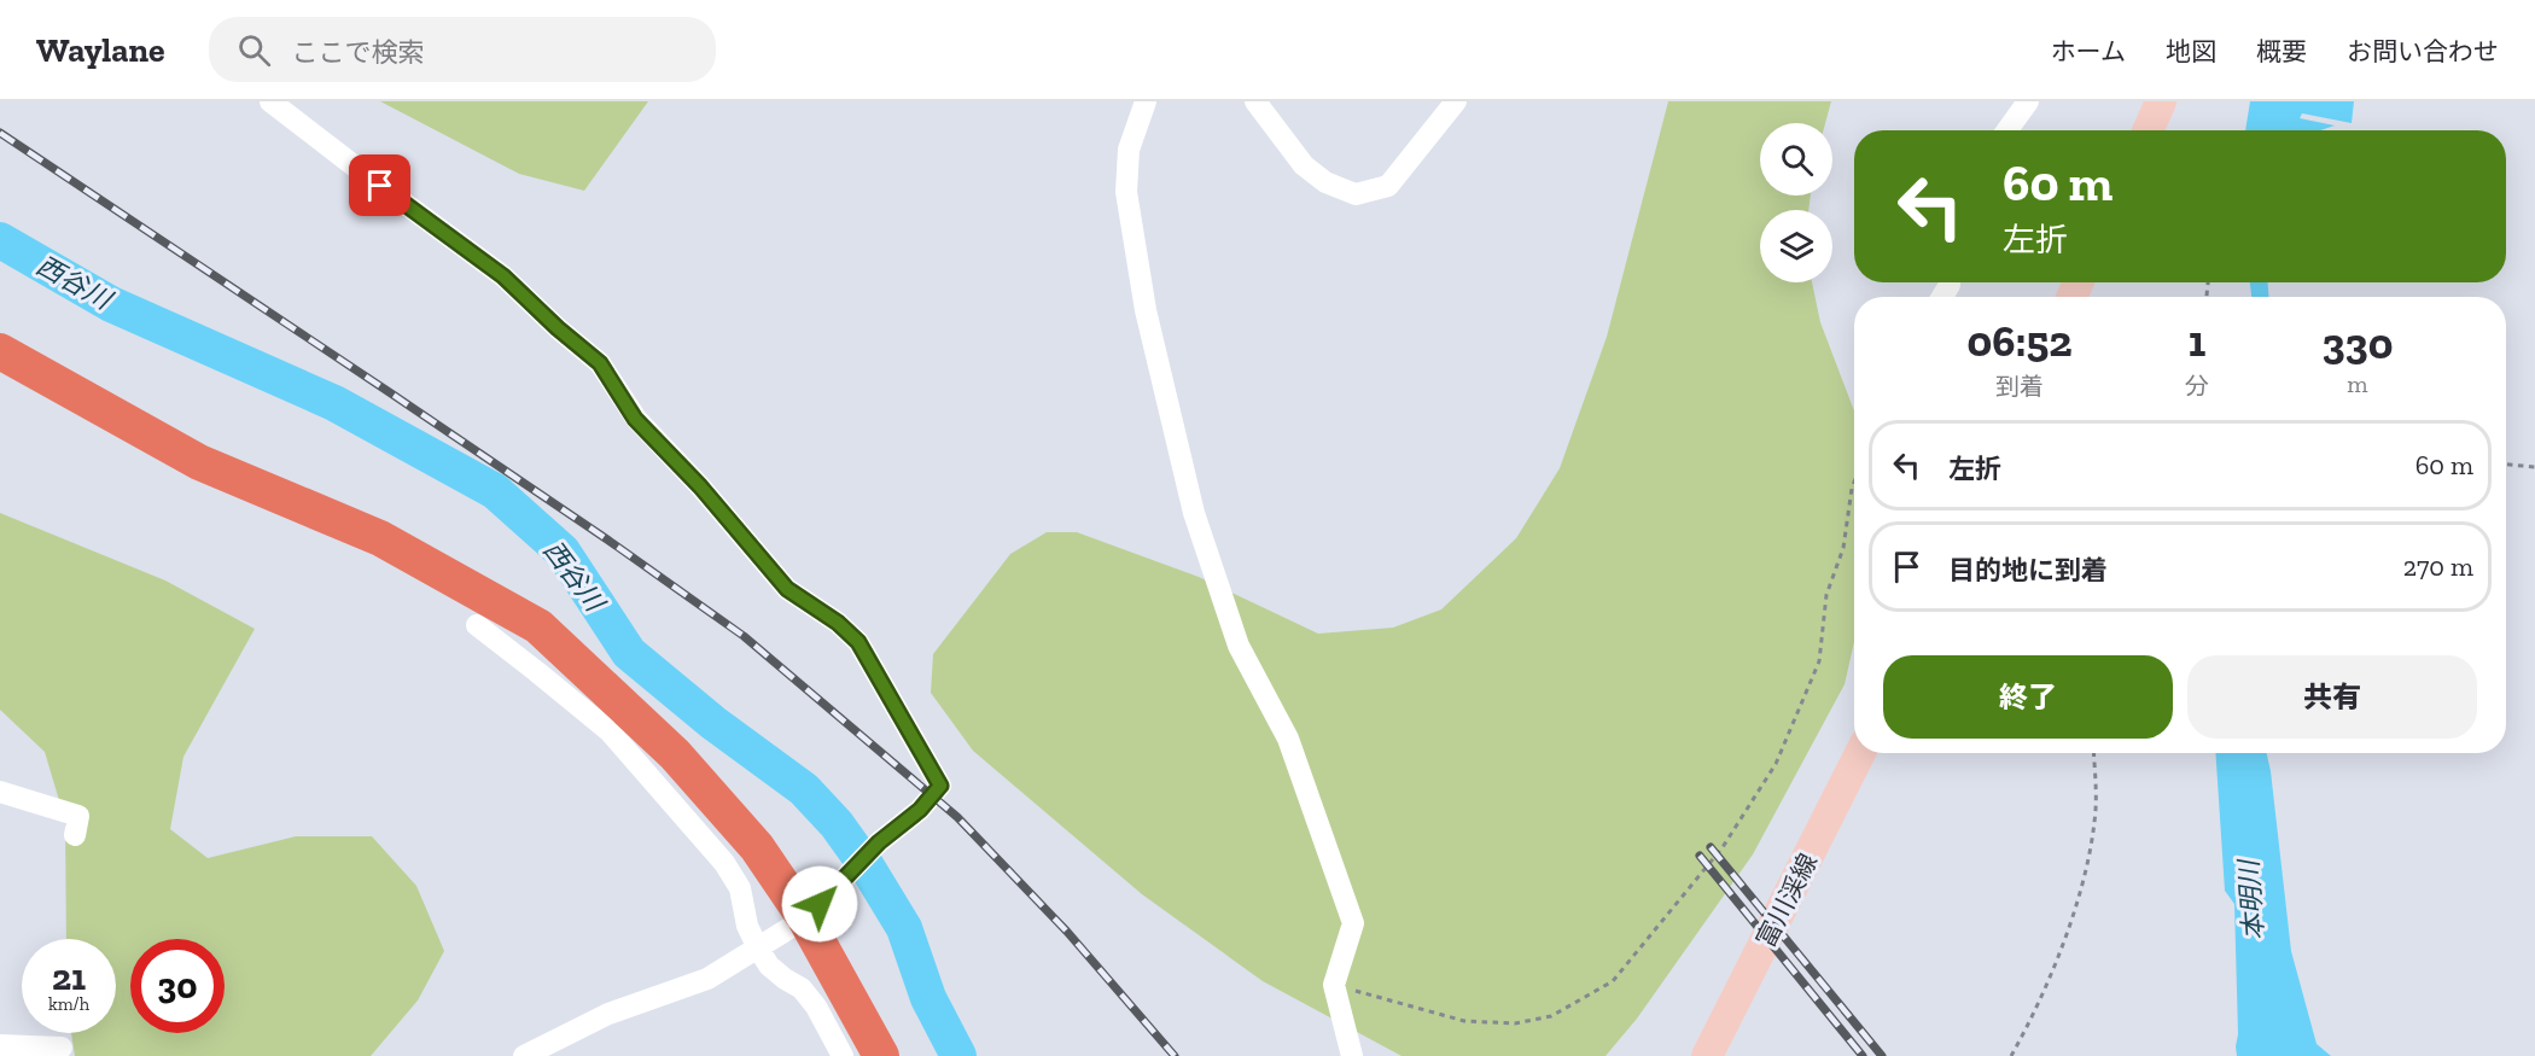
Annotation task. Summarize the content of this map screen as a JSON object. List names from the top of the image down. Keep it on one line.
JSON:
{"streets":{"main road":["富川渓線"]},"water":["西谷川","本明川"],"page":{"header":"Waylane","search":"ここで検索","nav":["ホーム","地図","概要","お問い合わせ"],"turn":["60 m","左折"],"eta":["06:52","到着","1","分","330","m"],"list":[{"name":"左折","value":"60 m"},{"name":"目的地に到着","value":"270 m"}],"buttons":["終了","共有"],"speed":"21 km/h","limit":"30"}}
